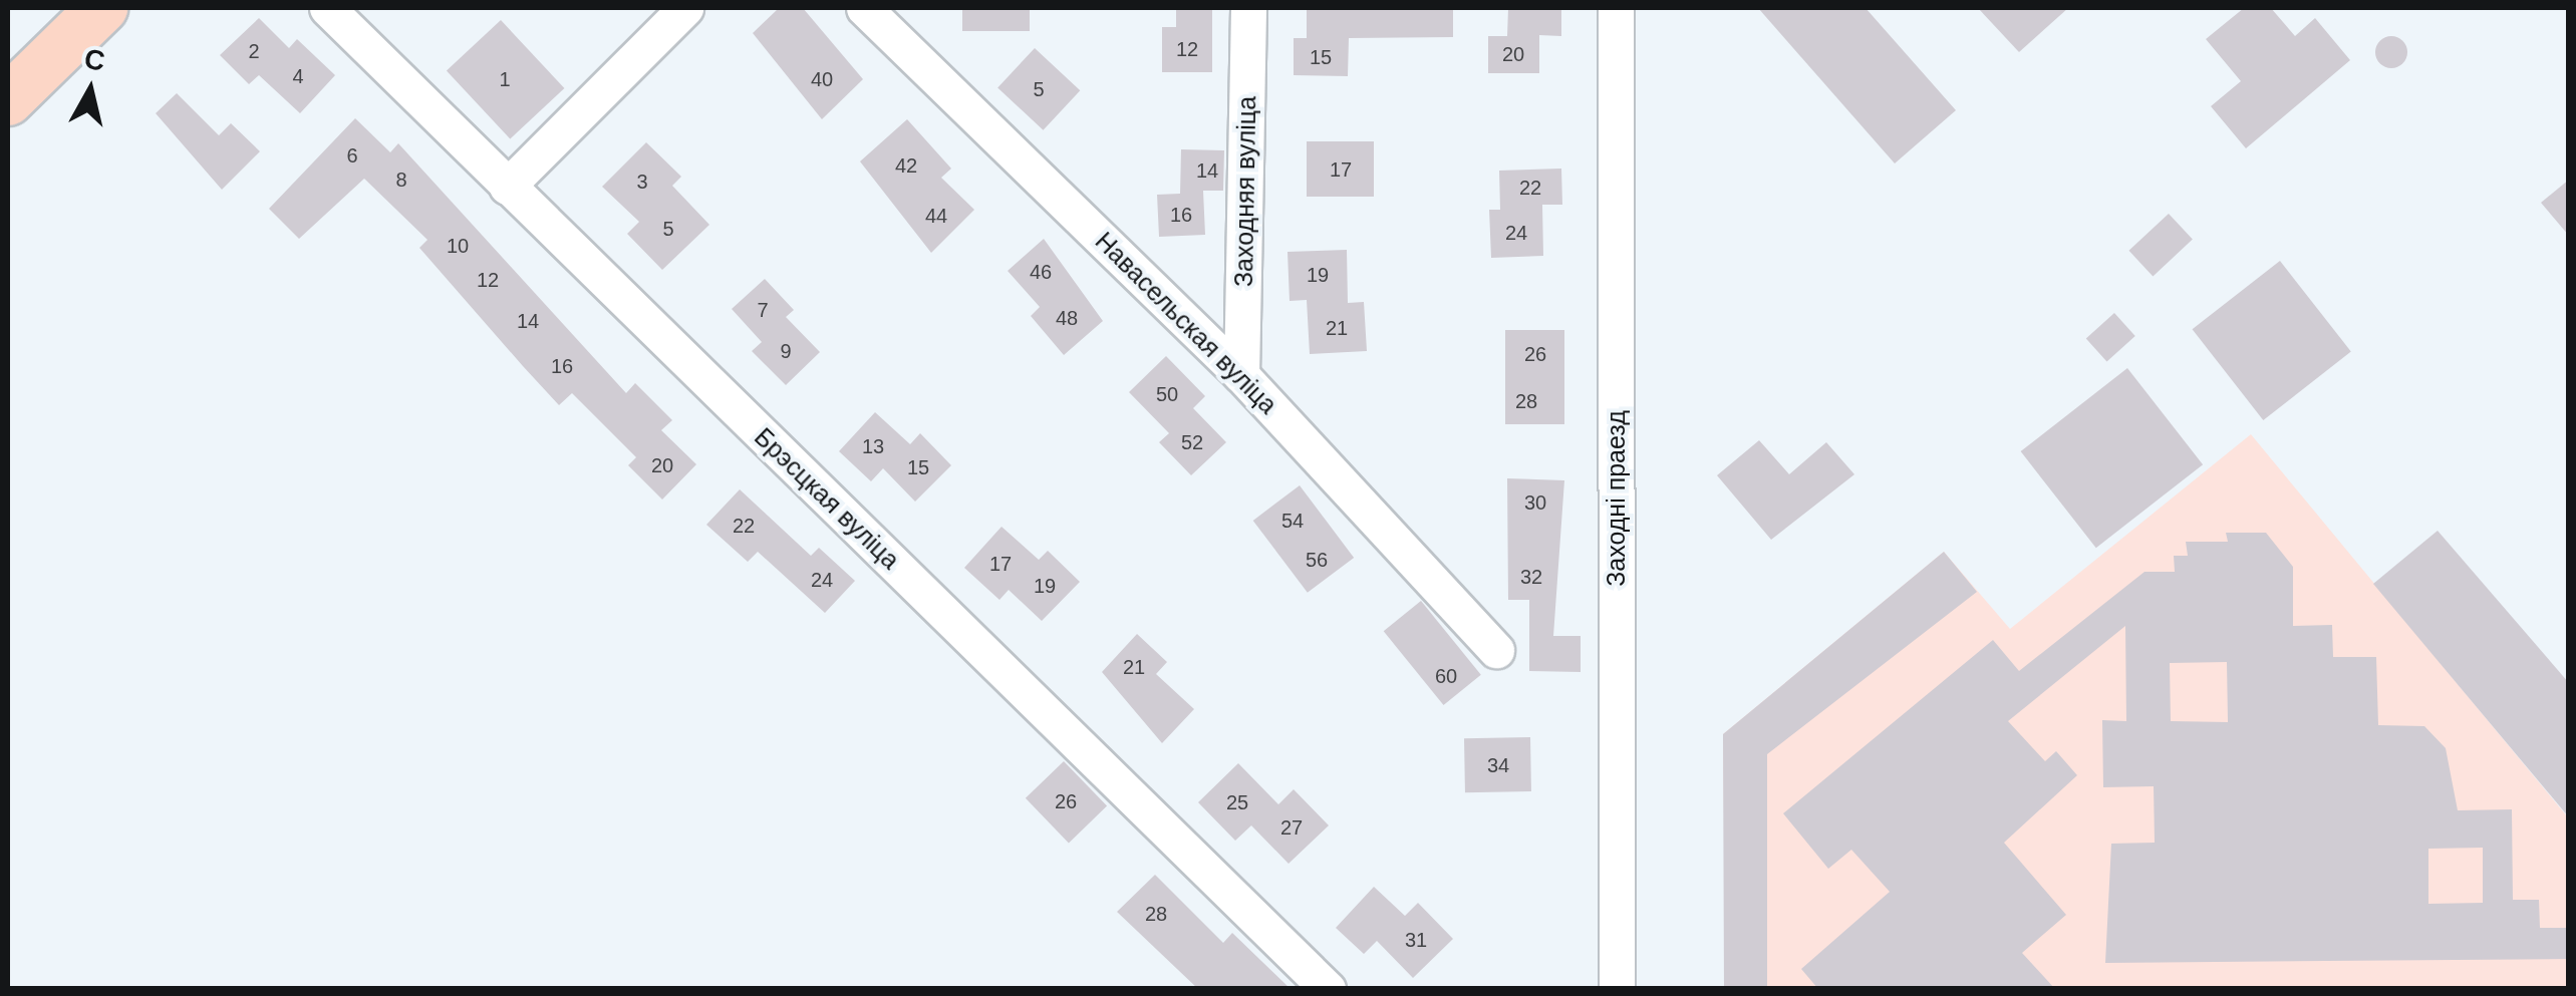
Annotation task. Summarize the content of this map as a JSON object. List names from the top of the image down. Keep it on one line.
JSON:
{"streets":{"street":["Заходняя вуліца","Навасельская вуліца","Брэсцкая вуліца","Заходні праезд"]},"crossings":[["Заходняя вуліца","Навасельская вуліца"]],"house_numbers":["12","2","20","15","4","1","40","5","6","42","17","14","8","3","22","16","44","5","24","10","46","19","12","7","48","14","21","9","26","16","50","28","52","13","20","15","30","54","22","56","17","32","24","19","21","60","34","26","25","27","28","31"],"north":"top"}
